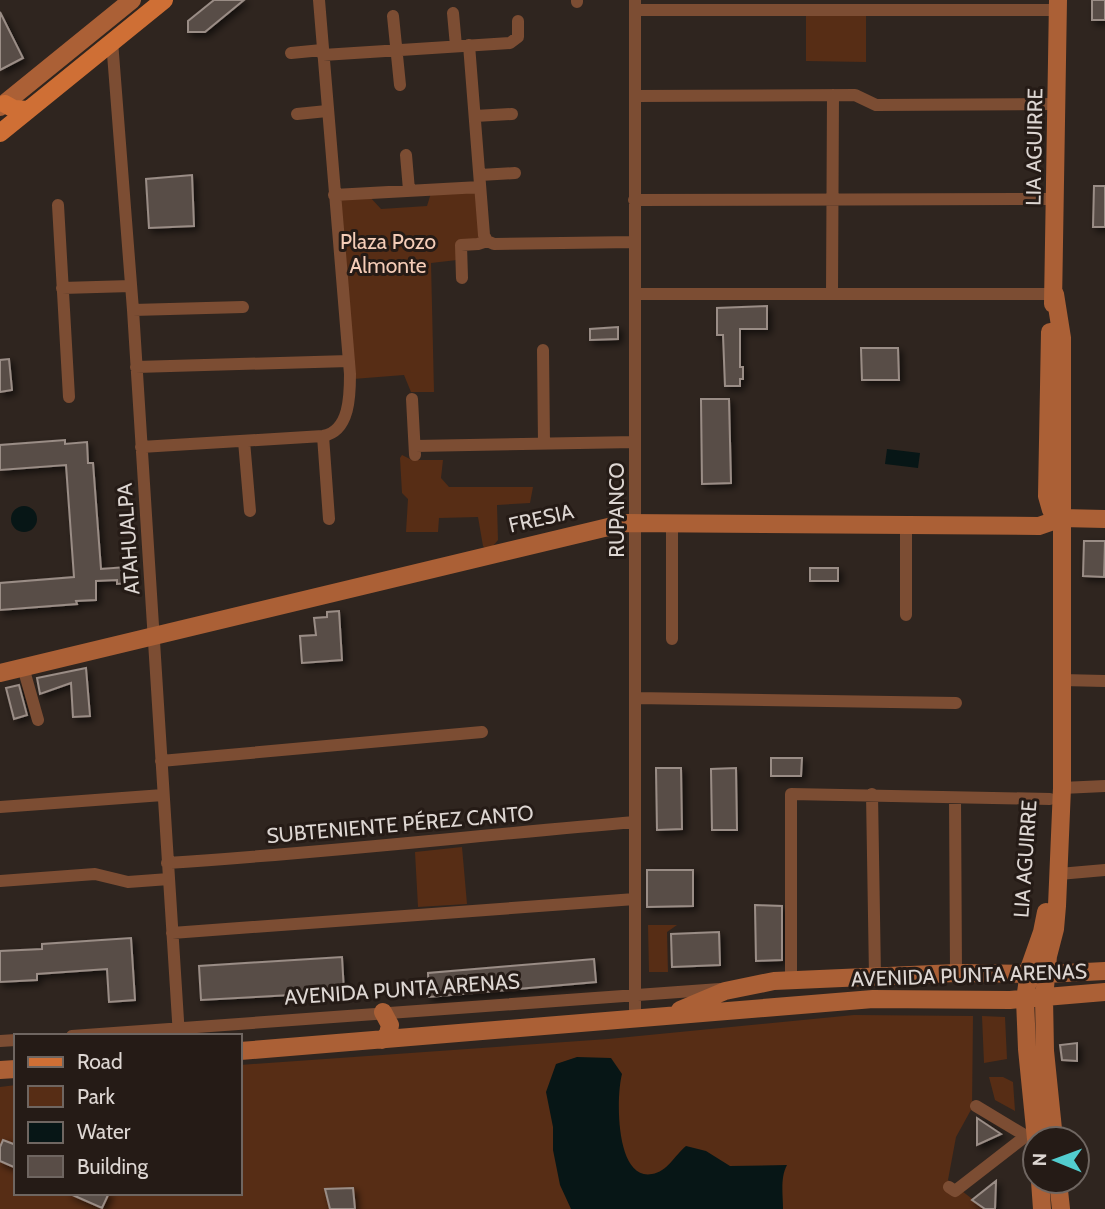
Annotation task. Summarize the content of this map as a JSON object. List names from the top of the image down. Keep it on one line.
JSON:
{"streets":{"main road":["LIA AGUIRRE","FRESIA","AVENIDA PUNTA ARENAS"],"street":["RUPANCO","ATAHUALPA","SUBTENIENTE PÉREZ CANTO"]},"crossings":[["LIA AGUIRRE","FRESIA"],["LIA AGUIRRE","AVENIDA PUNTA ARENAS"],["RUPANCO","FRESIA"],["RUPANCO","SUBTENIENTE PÉREZ CANTO"],["RUPANCO","AVENIDA PUNTA ARENAS"],["FRESIA","ATAHUALPA"],["ATAHUALPA","SUBTENIENTE PÉREZ CANTO"],["ATAHUALPA","AVENIDA PUNTA ARENAS"]],"parks":["Plaza Pozo Almonte"],"legend":["Road","Park","Water","Building"],"north":"left"}
